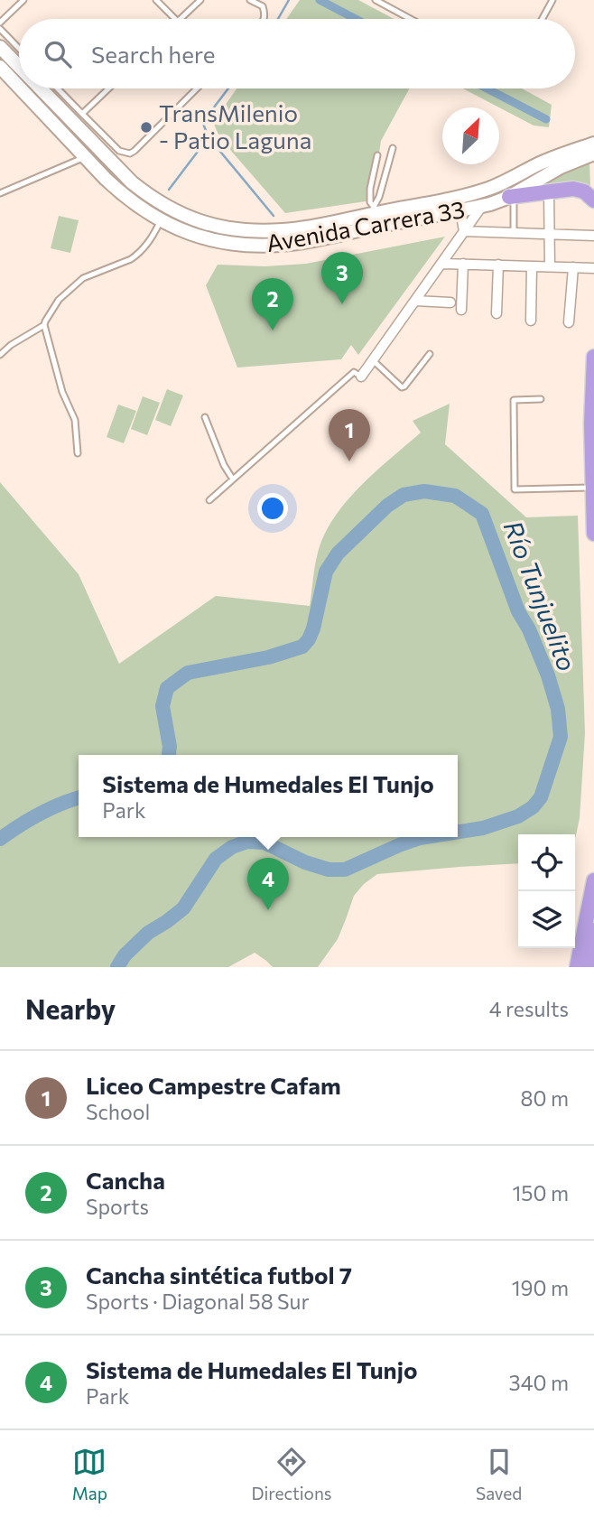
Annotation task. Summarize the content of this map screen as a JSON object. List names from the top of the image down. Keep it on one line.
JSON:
{"streets":{"main road":["Avenida Carrera 33"]},"water":["Río Tunjuelito"],"places":["TransMilenio - Patio Laguna"],"north":"top right","page":{"search":"Search here","pins":["3","2","1","4"],"popup":["Sistema de Humedales El Tunjo","Park"],"heading":["Nearby","4 results"],"list":[{"mark":"1","name":"Liceo Campestre Cafam","note":"School","value":"80 m"},{"mark":"2","name":"Cancha","note":"Sports","value":"150 m"},{"mark":"3","name":"Cancha sintética futbol 7","note":"Sports · Diagonal 58 Sur","value":"190 m"},{"mark":"4","name":"Sistema de Humedales El Tunjo","note":"Park","value":"340 m"}],"nav":["Map","Directions","Saved"]}}
